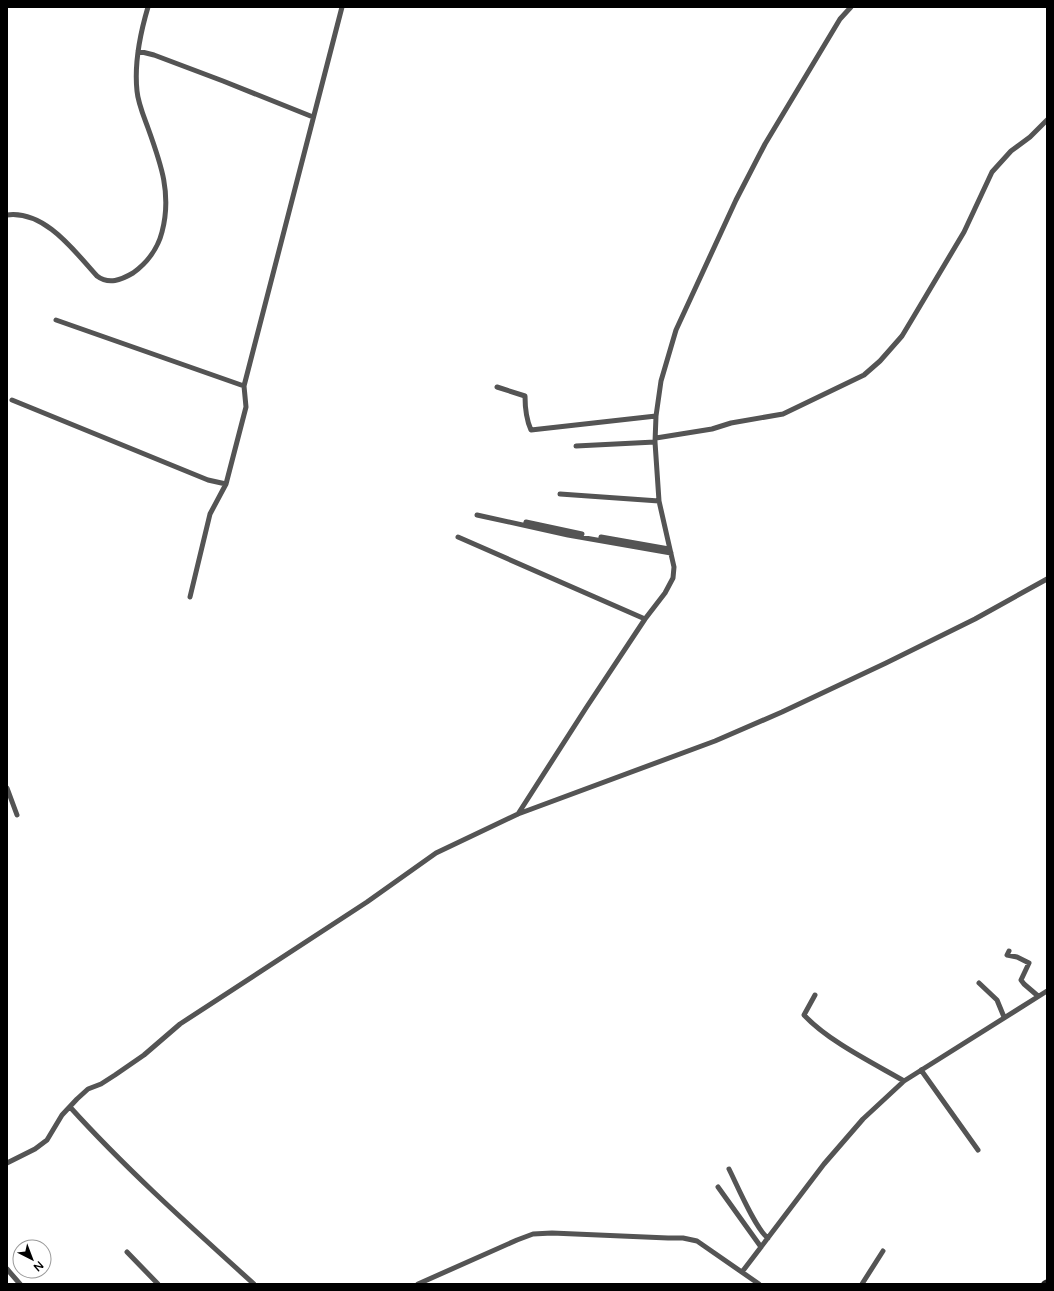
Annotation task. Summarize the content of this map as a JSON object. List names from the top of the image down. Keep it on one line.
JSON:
{"north":"bottom right"}
